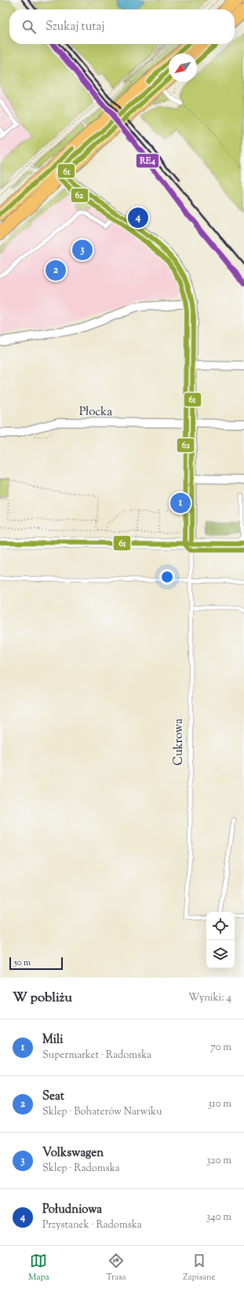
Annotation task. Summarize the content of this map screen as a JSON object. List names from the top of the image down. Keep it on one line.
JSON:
{"streets":{"street":["Płocka"],"lane":["Cukrowa"]},"lines":["transit line RE4","transit line 61","transit line 62"],"scale_bar":"50 m","north":"bottom left","page":{"search":"Szukaj tutaj","pins":["4","3","2","1"],"scale":"50 m","heading":["W pobliżu","Wyniki: 4"],"list":[{"mark":"1","name":"Mili","note":"Supermarket · Radomska","value":"70 m"},{"mark":"2","name":"Seat","note":"Sklep · Bohaterów Narwiku","value":"310 m"},{"mark":"3","name":"Volkswagen","note":"Sklep · Radomska","value":"320 m"},{"mark":"4","name":"Południowa","note":"Przystanek · Radomska","value":"340 m"}],"nav":["Mapa","Trasa","Zapisane"]}}
